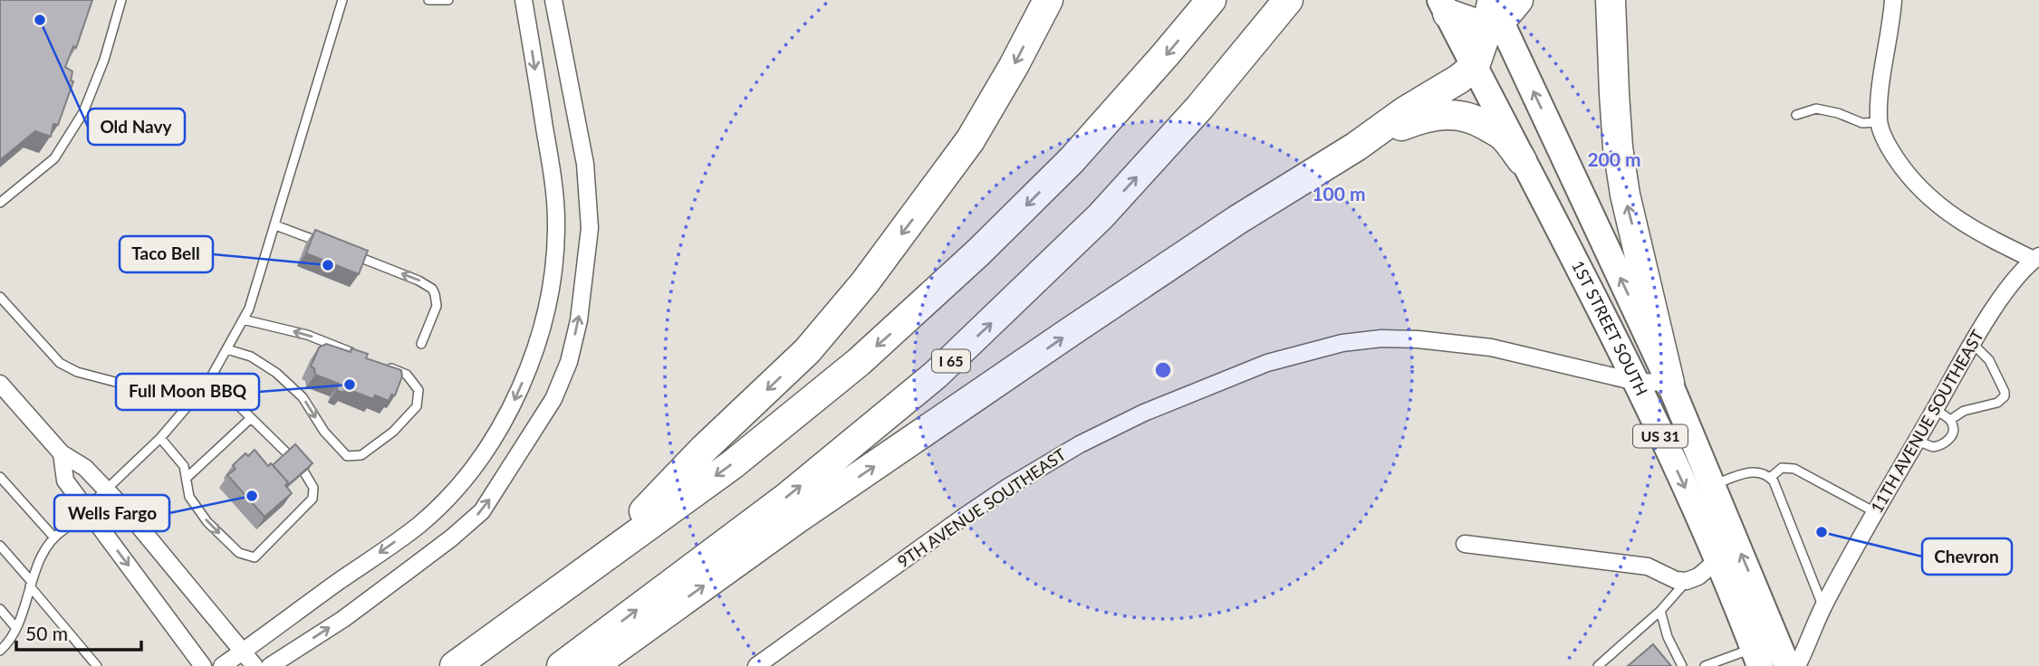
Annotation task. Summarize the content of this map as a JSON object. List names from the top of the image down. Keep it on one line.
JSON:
{"streets":{"highway":["I 65"],"main road":["1ST STREET SOUTH","US 31"],"street":["11TH AVENUE SOUTHEAST","9TH AVENUE SOUTHEAST"]},"crossings":[["1ST STREET SOUTH","9TH AVENUE SOUTHEAST"]],"places":["Old Navy","Taco Bell","Full Moon BBQ","Wells Fargo","Chevron"],"scale_bar":"50 m","rings":["200 m","100 m"]}
